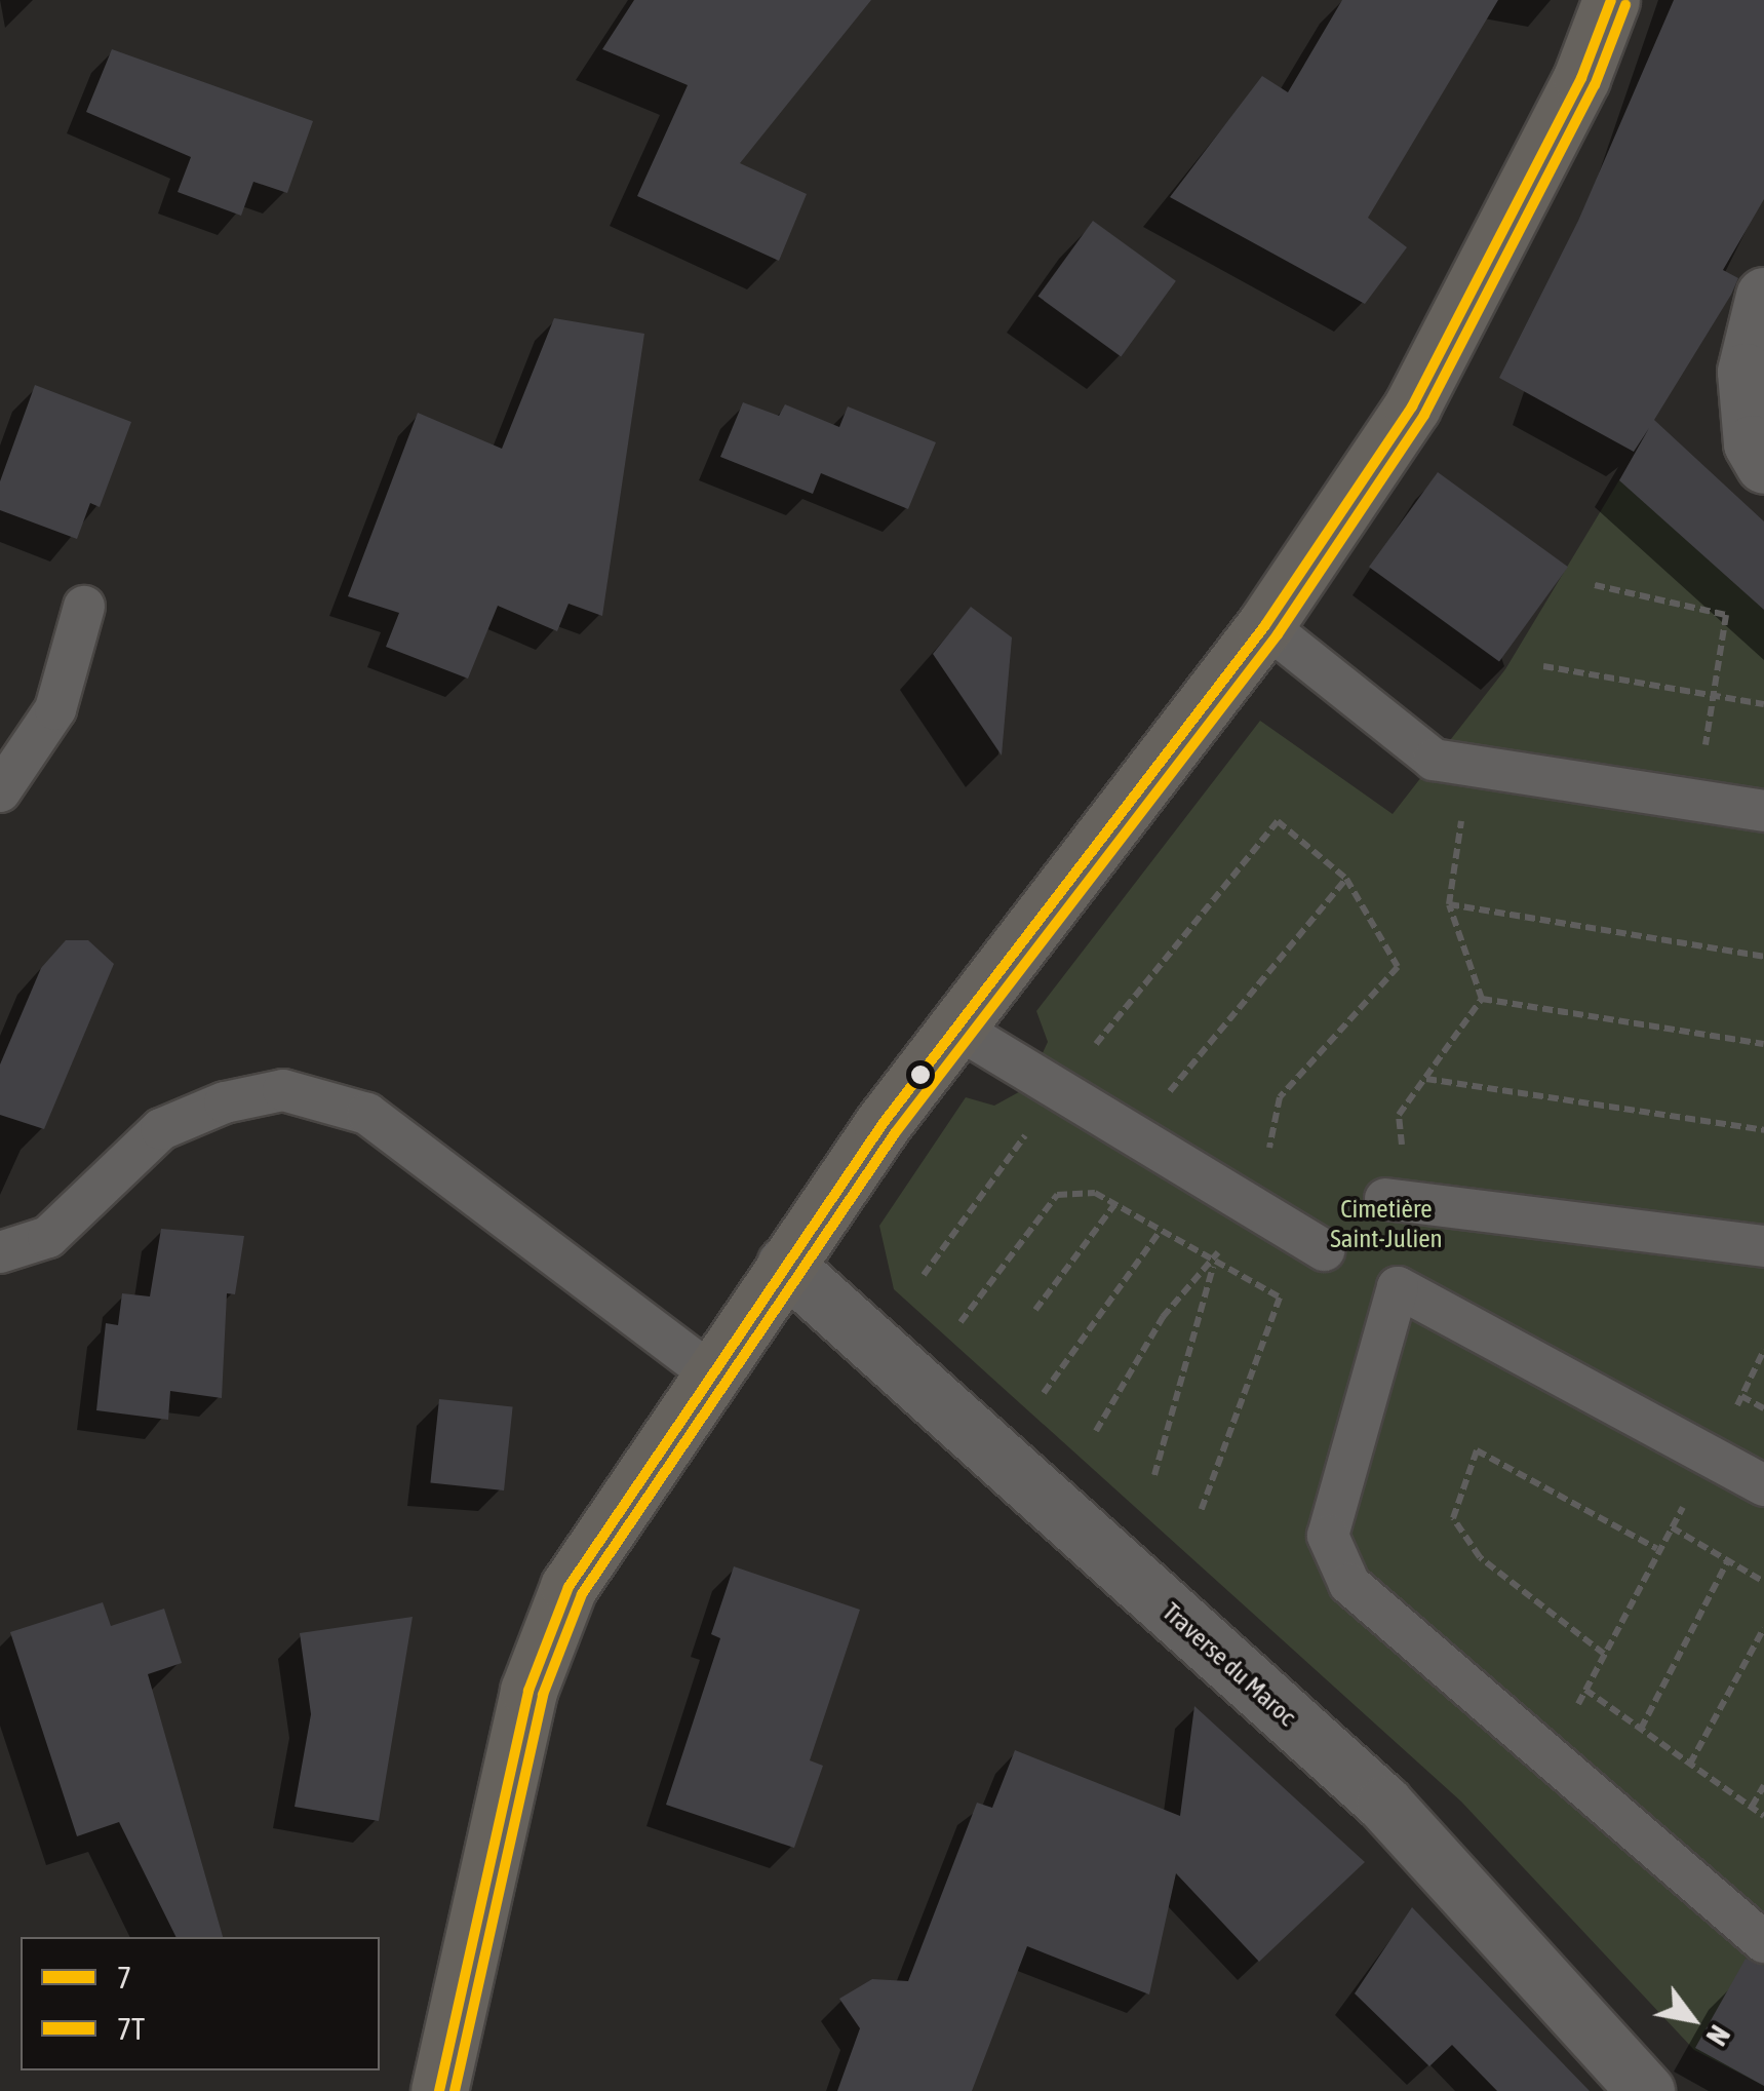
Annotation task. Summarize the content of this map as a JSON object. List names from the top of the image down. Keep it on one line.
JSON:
{"streets":{"street":["Traverse du Maroc"]},"parks":["Cimetière Saint-Julien"],"lines":["transit line 7","transit line 7T"],"legend":["7","7T"],"north":"bottom right"}
